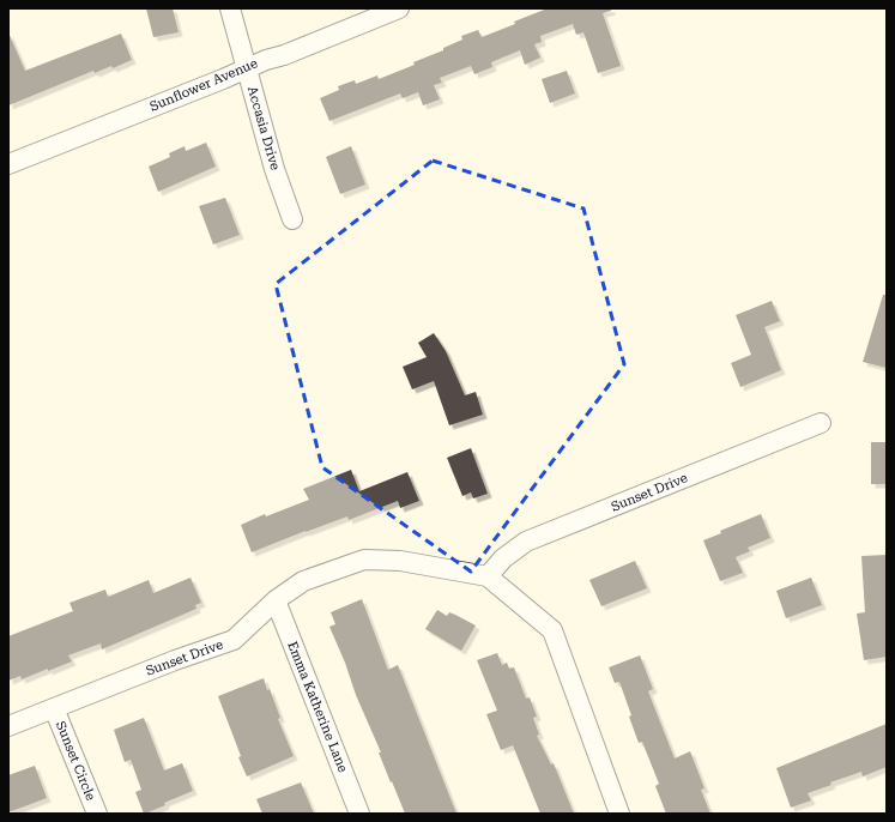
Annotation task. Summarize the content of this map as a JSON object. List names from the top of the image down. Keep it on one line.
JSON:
{"streets":{"street":["Sunflower Avenue","Accasia Drive","Sunset Drive","Emma Katherine Lane","Sunset Circle"]},"crossings":[["Sunflower Avenue","Accasia Drive"],["Sunset Drive","Emma Katherine Lane"],["Sunset Drive","Sunset Circle"]]}
